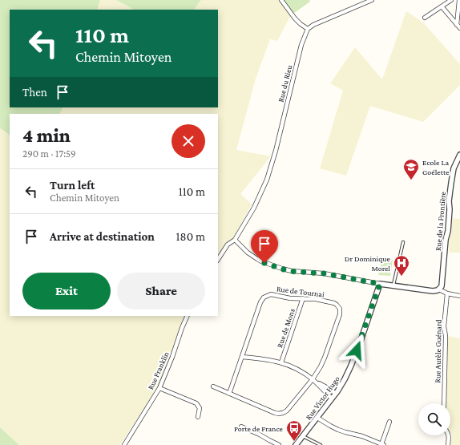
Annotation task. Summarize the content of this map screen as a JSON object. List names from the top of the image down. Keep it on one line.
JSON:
{"streets":{"street":["Rue du Rieu","Rue de la Frontière","Rue de Tournai","Rue de Mons","Rue Aurèle Guénard","Rue Franklin","Rue Victor Hugo"]},"crossings":[["Rue de Tournai","Rue de Mons"]],"places":{"school or university":["Ecole La Goélette"],"hospital":["Dr Dominique Morel"],"bus stop":["Porte de France"]},"page":{"turn":["110 m","Chemin Mitoyen"],"then":"Then","heading":["4 min","290 m · 17:59"],"list":[{"name":"Turn left","note":"Chemin Mitoyen","value":"110 m"},{"name":"Arrive at destination","value":"180 m"}],"buttons":["Exit","Share"]}}
